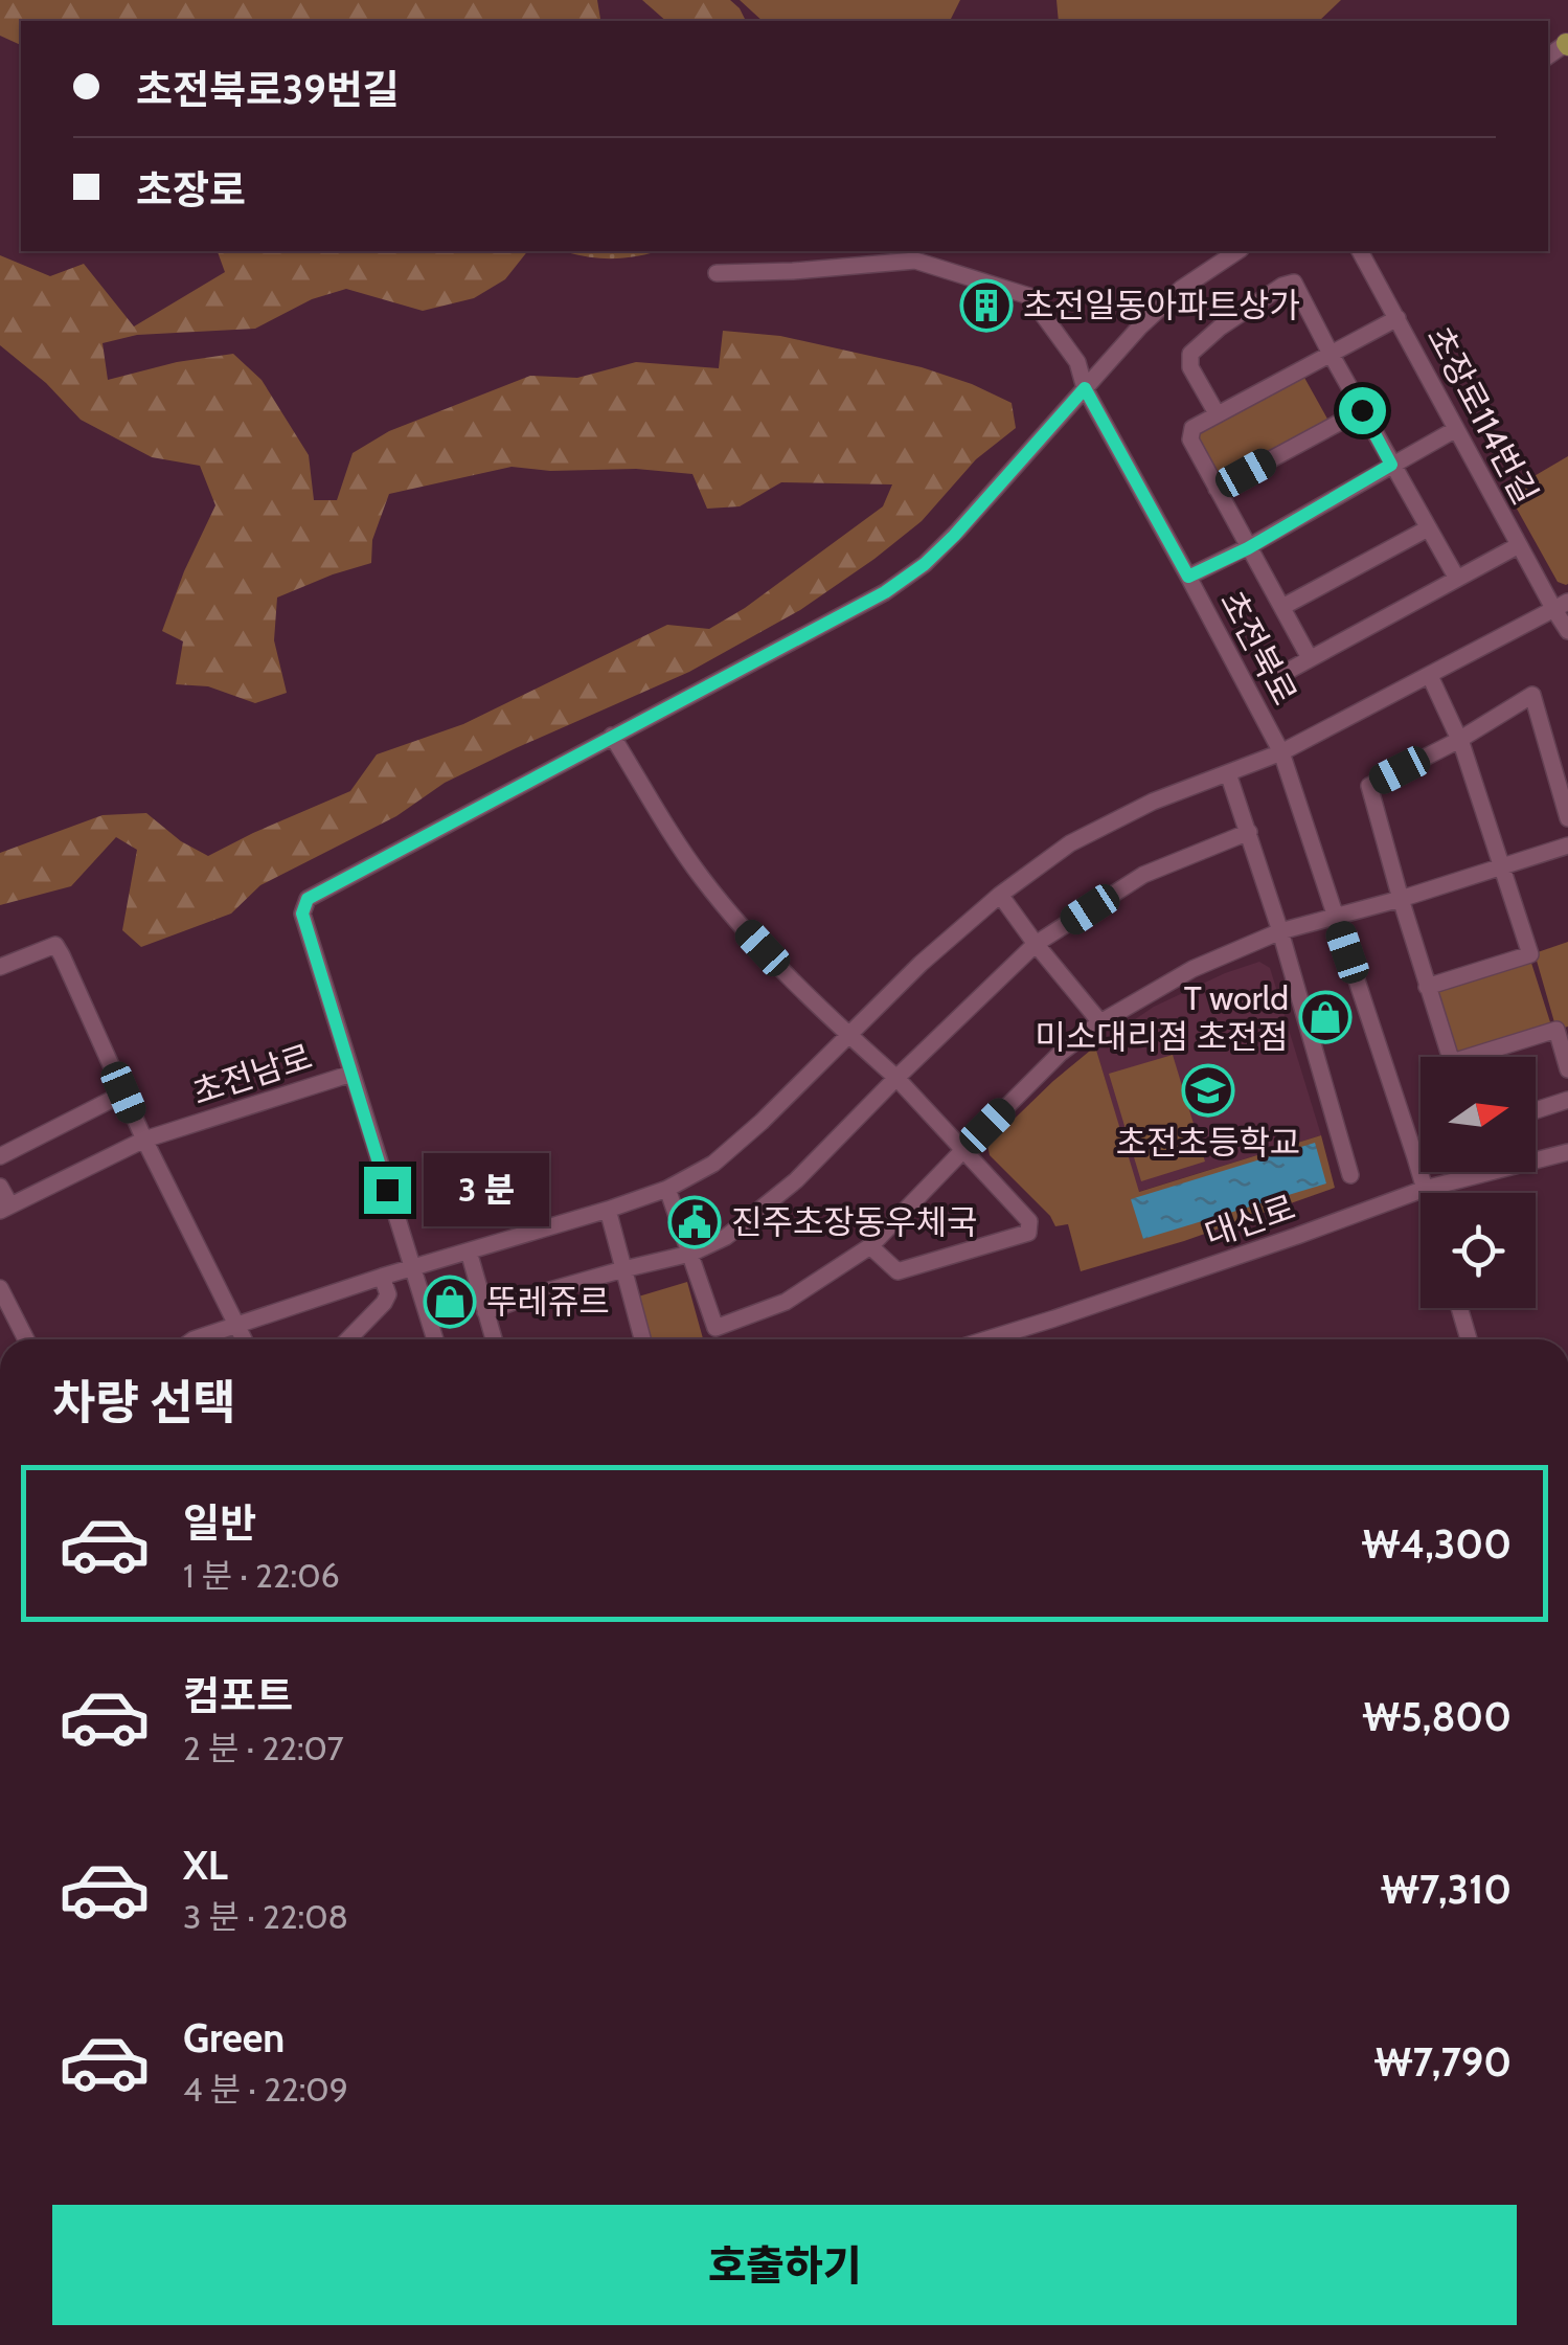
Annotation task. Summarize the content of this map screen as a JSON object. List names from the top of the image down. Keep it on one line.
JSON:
{"streets":{"street":["초장로114번길","초전북로","초전남로","대신로"]},"crossings":[["초전북로","대신로"]],"places":{"building":["초전일동아파트상가"],"shop":["T world 미소대리점 초전점","뚜레쥬르"],"school or university":["초전초등학교"],"public building":["진주초장동우체국"]},"north":"right","page":{"banner":["초전북로39번길","초장로"],"bubble":"3 분","heading":"차량 선택","list":[{"name":"일반","note":"1 분 · 22:06","value":"₩4,300"},{"name":"컴포트","note":"2 분 · 22:07","value":"₩5,800"},{"name":"XL","note":"3 분 · 22:08","value":"₩7,310"},{"name":"Green","note":"4 분 · 22:09","value":"₩7,790"}],"buttons":"호출하기"}}
